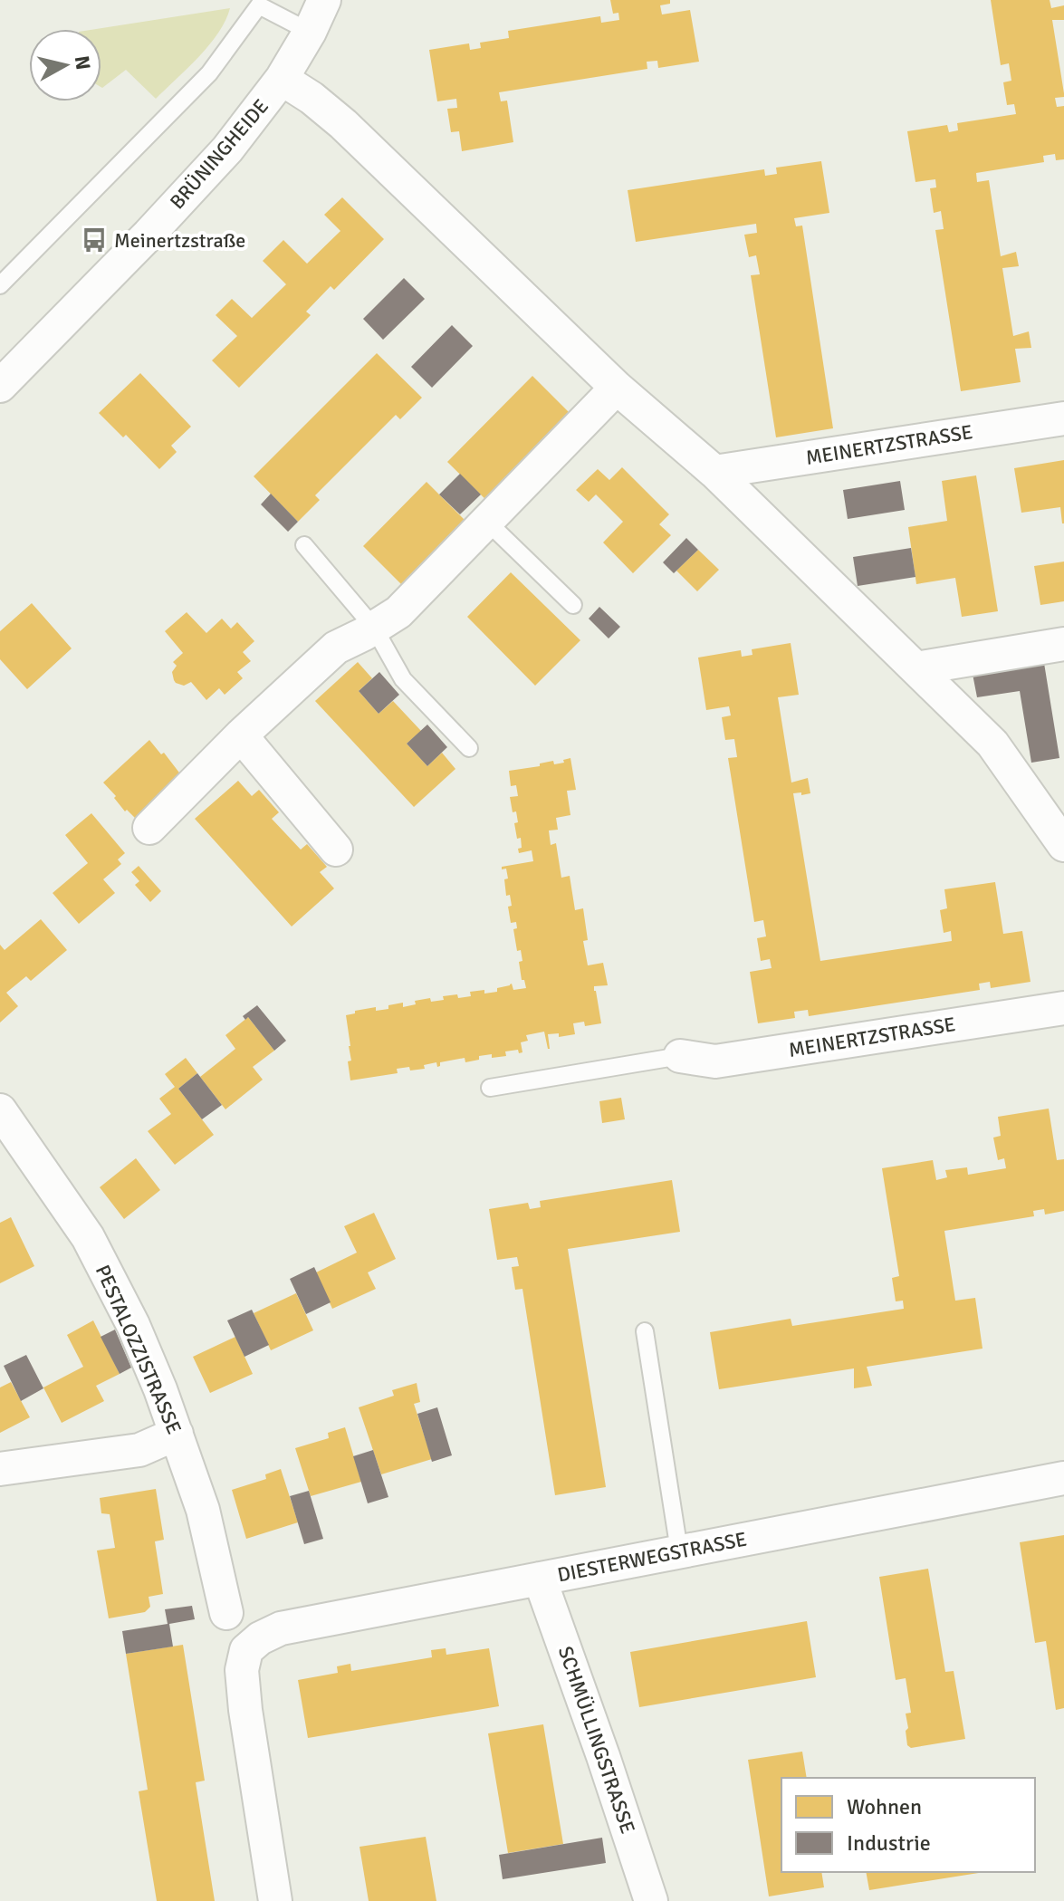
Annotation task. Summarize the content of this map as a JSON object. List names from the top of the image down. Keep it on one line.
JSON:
{"streets":{"street":["BRÜNINGHEIDE","MEINERTZSTRASSE","PESTALOZZISTRASSE","DIESTERWEGSTRASSE","SCHMÜLLINGSTRASSE"]},"crossings":[["DIESTERWEGSTRASSE","SCHMÜLLINGSTRASSE"]],"places":{"bus stop":["Meinertzstraße"]},"legend":["Wohnen","Industrie"],"north":"right"}
